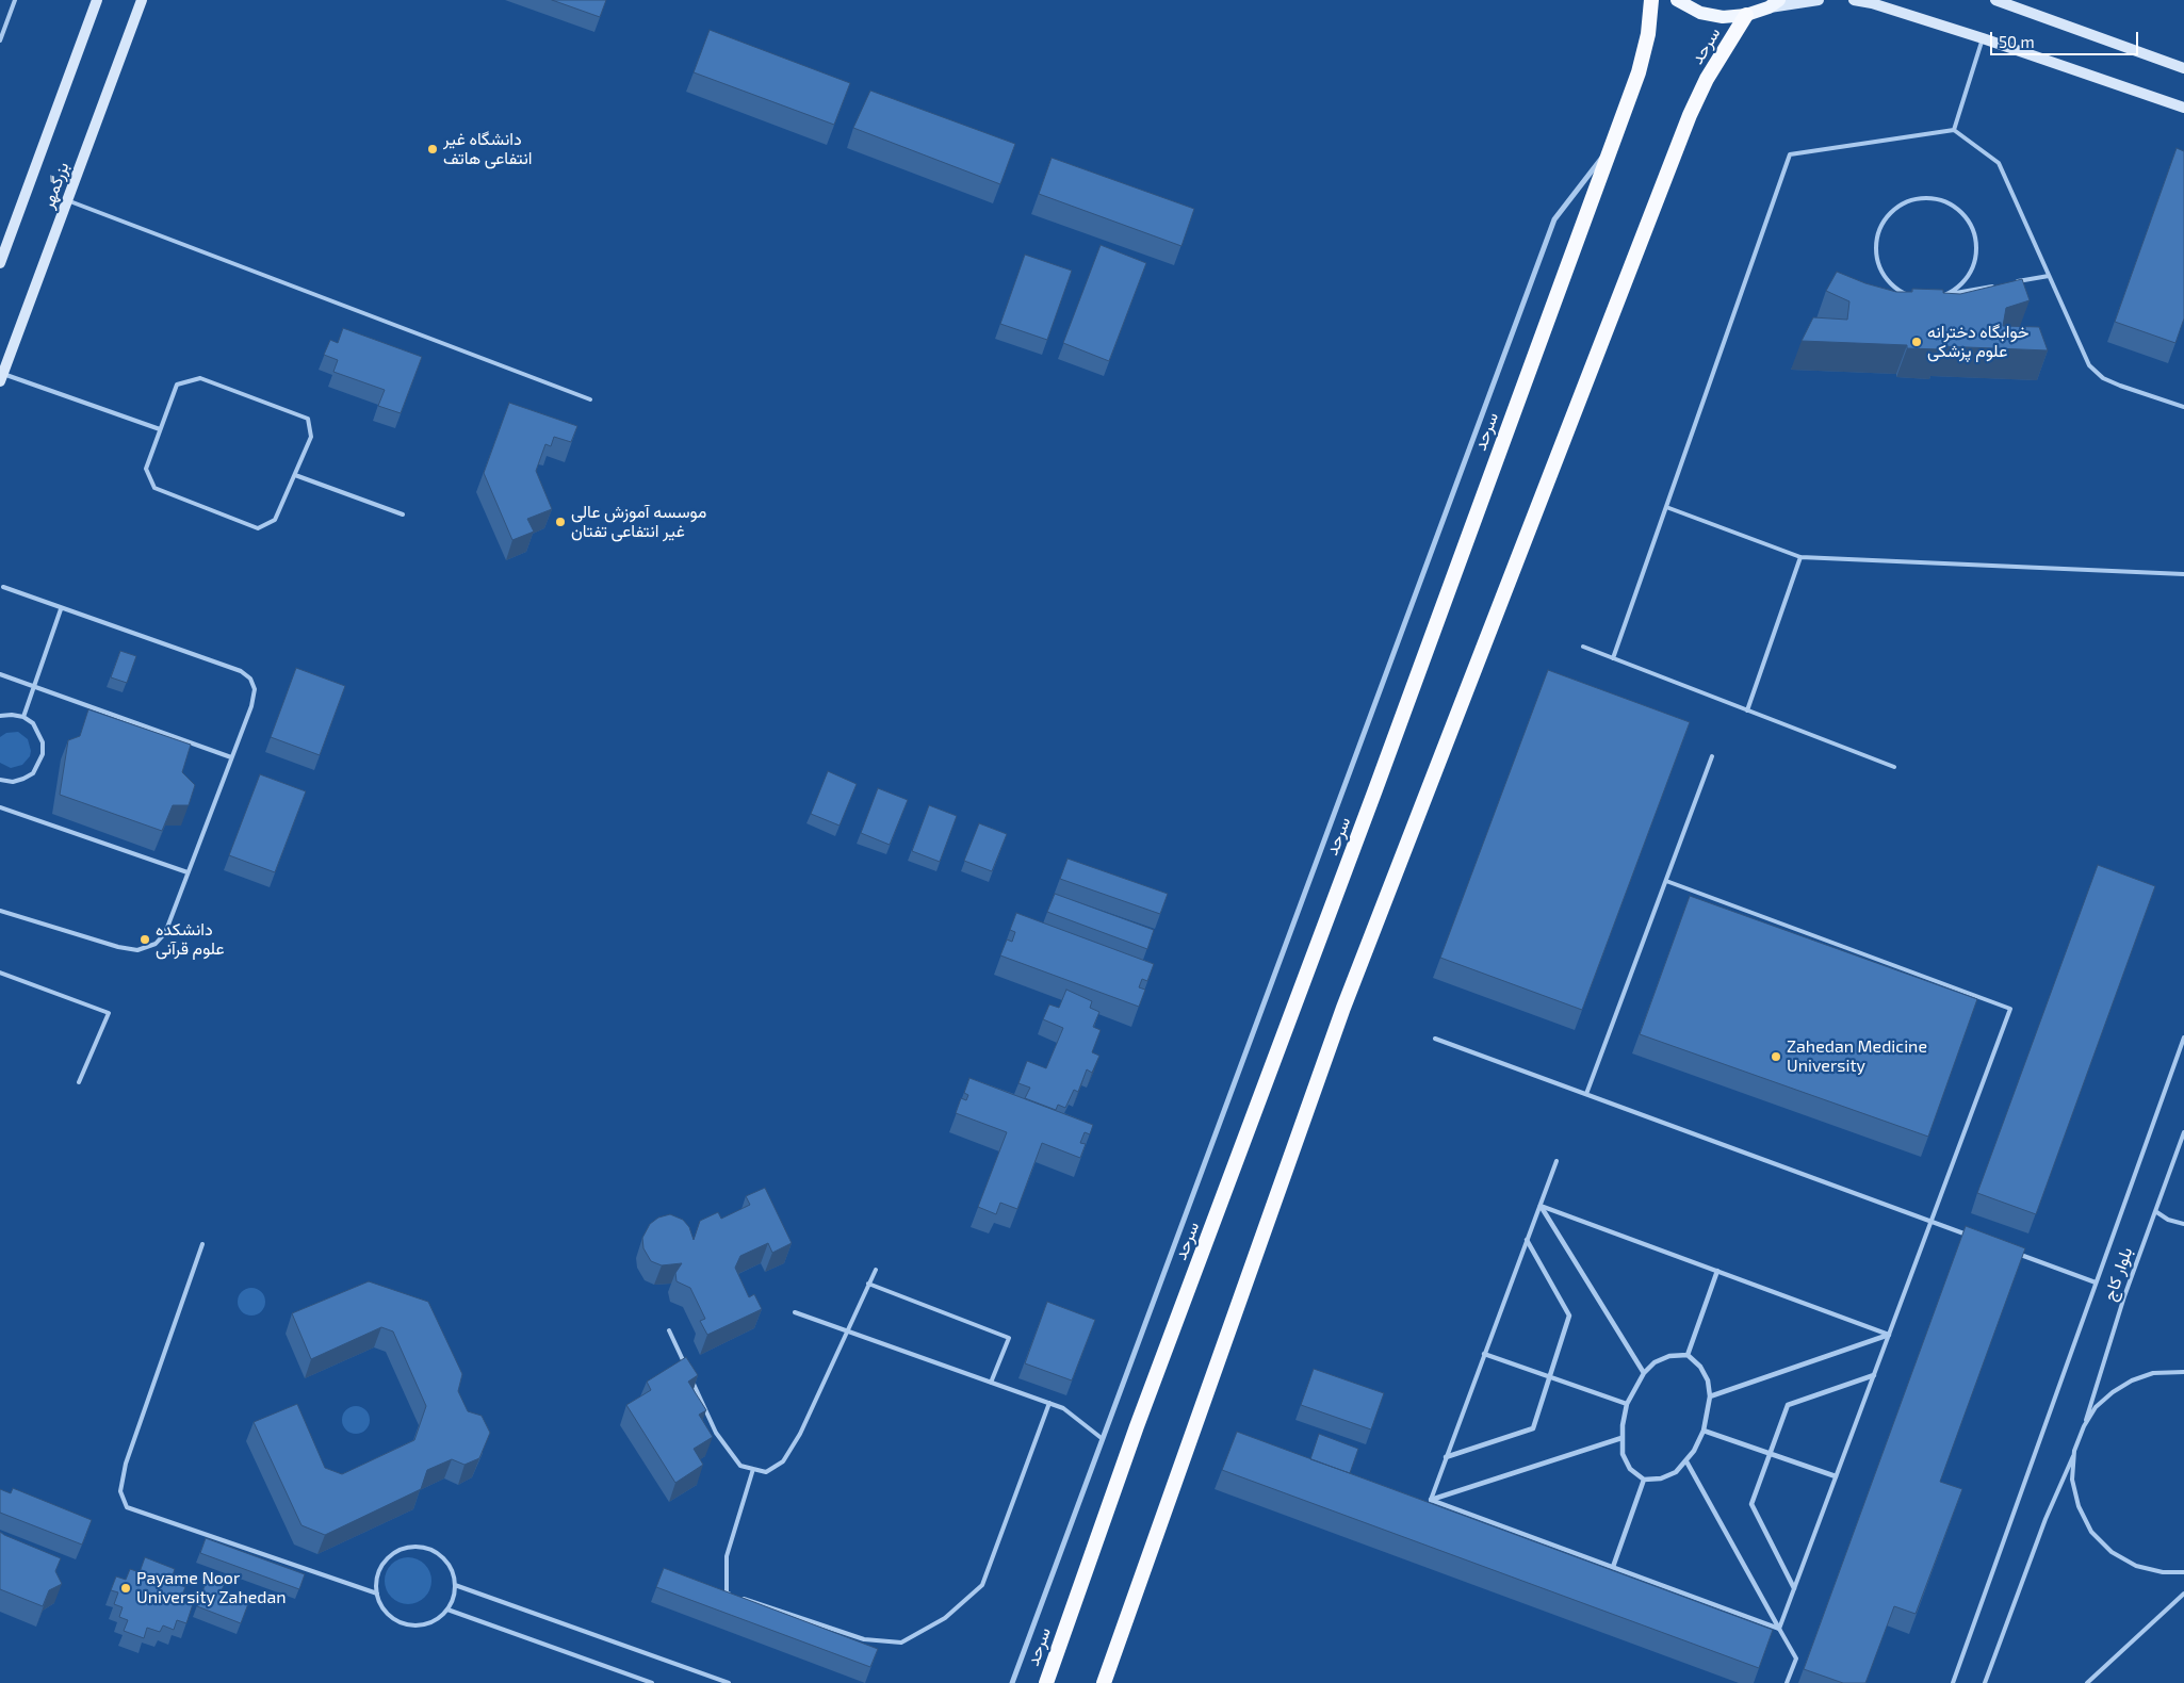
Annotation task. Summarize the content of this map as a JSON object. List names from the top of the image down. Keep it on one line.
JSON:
{"streets":{"highway":["سرحد"],"main road":["بزرگمهر"],"lane":["بلوار کاج"]},"places":["دانشگاه غیر انتفاعی هاتف","خوابگاه دخترانه علوم پزشکی","موسسه آموزش عالی غیر انتفاعی تفتان","دانشکده علوم قرآنی","Zahedan Medicine University","Payame Noor University Zahedan"],"scale_bar":"50 m"}
